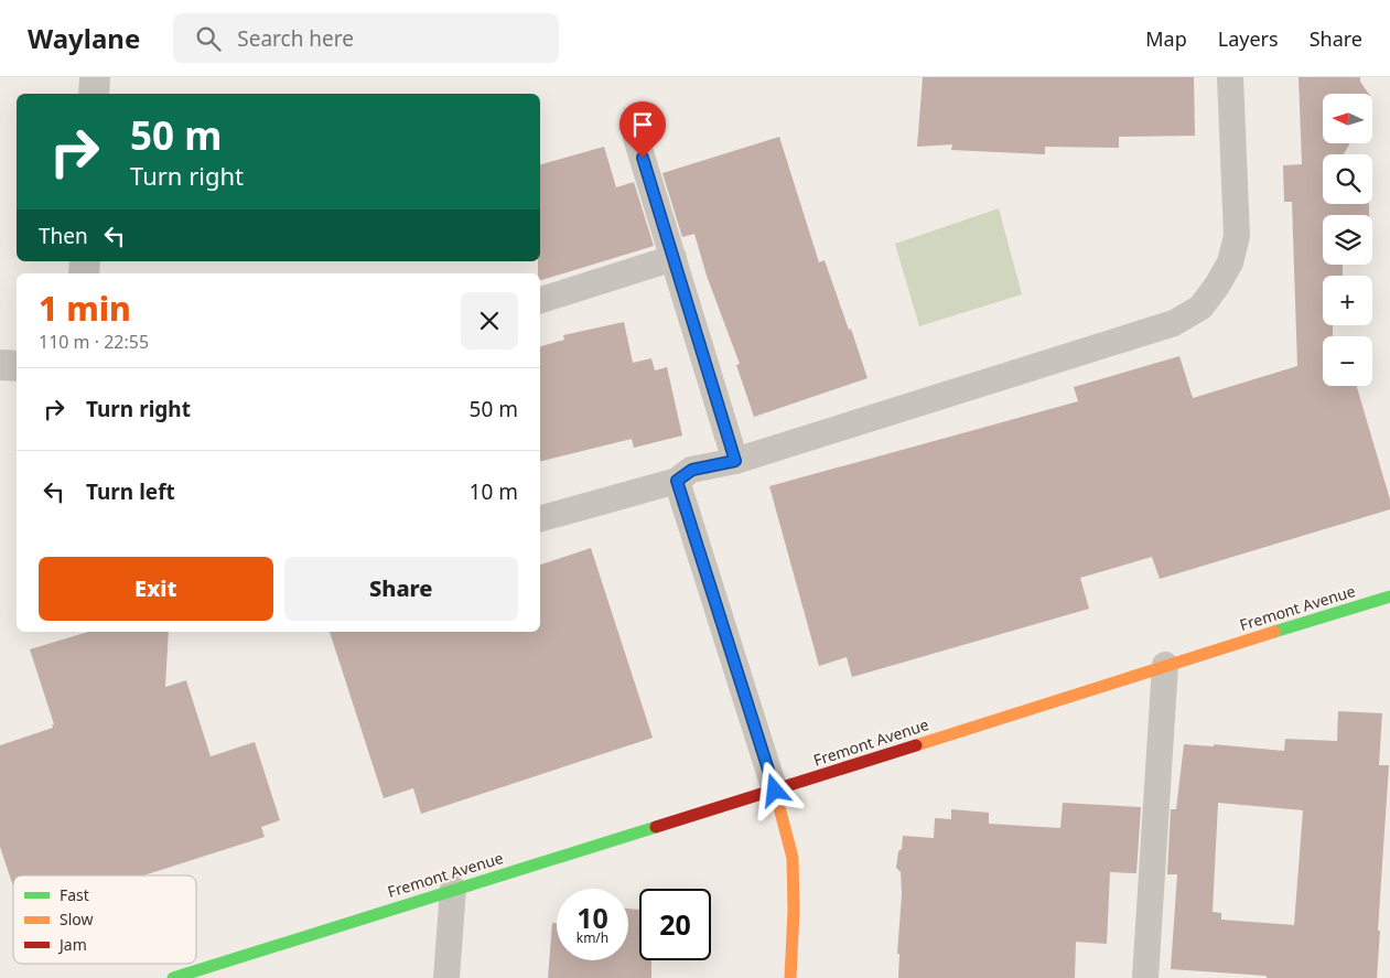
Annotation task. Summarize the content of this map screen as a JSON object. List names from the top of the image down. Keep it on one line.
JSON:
{"streets":{"main road":["Fremont Avenue"]},"legend":["Fast","Slow","Jam"],"north":"left","page":{"header":"Waylane","search":"Search here","nav":["Map","Layers","Share"],"map_buttons":["+","−"],"turn":["50 m","Turn right"],"then":"Then","heading":["1 min","110 m · 22:55"],"list":[{"name":"Turn right","value":"50 m"},{"name":"Turn left","value":"10 m"}],"buttons":["Exit","Share"],"speed":"10 km/h","limit":"20"}}
